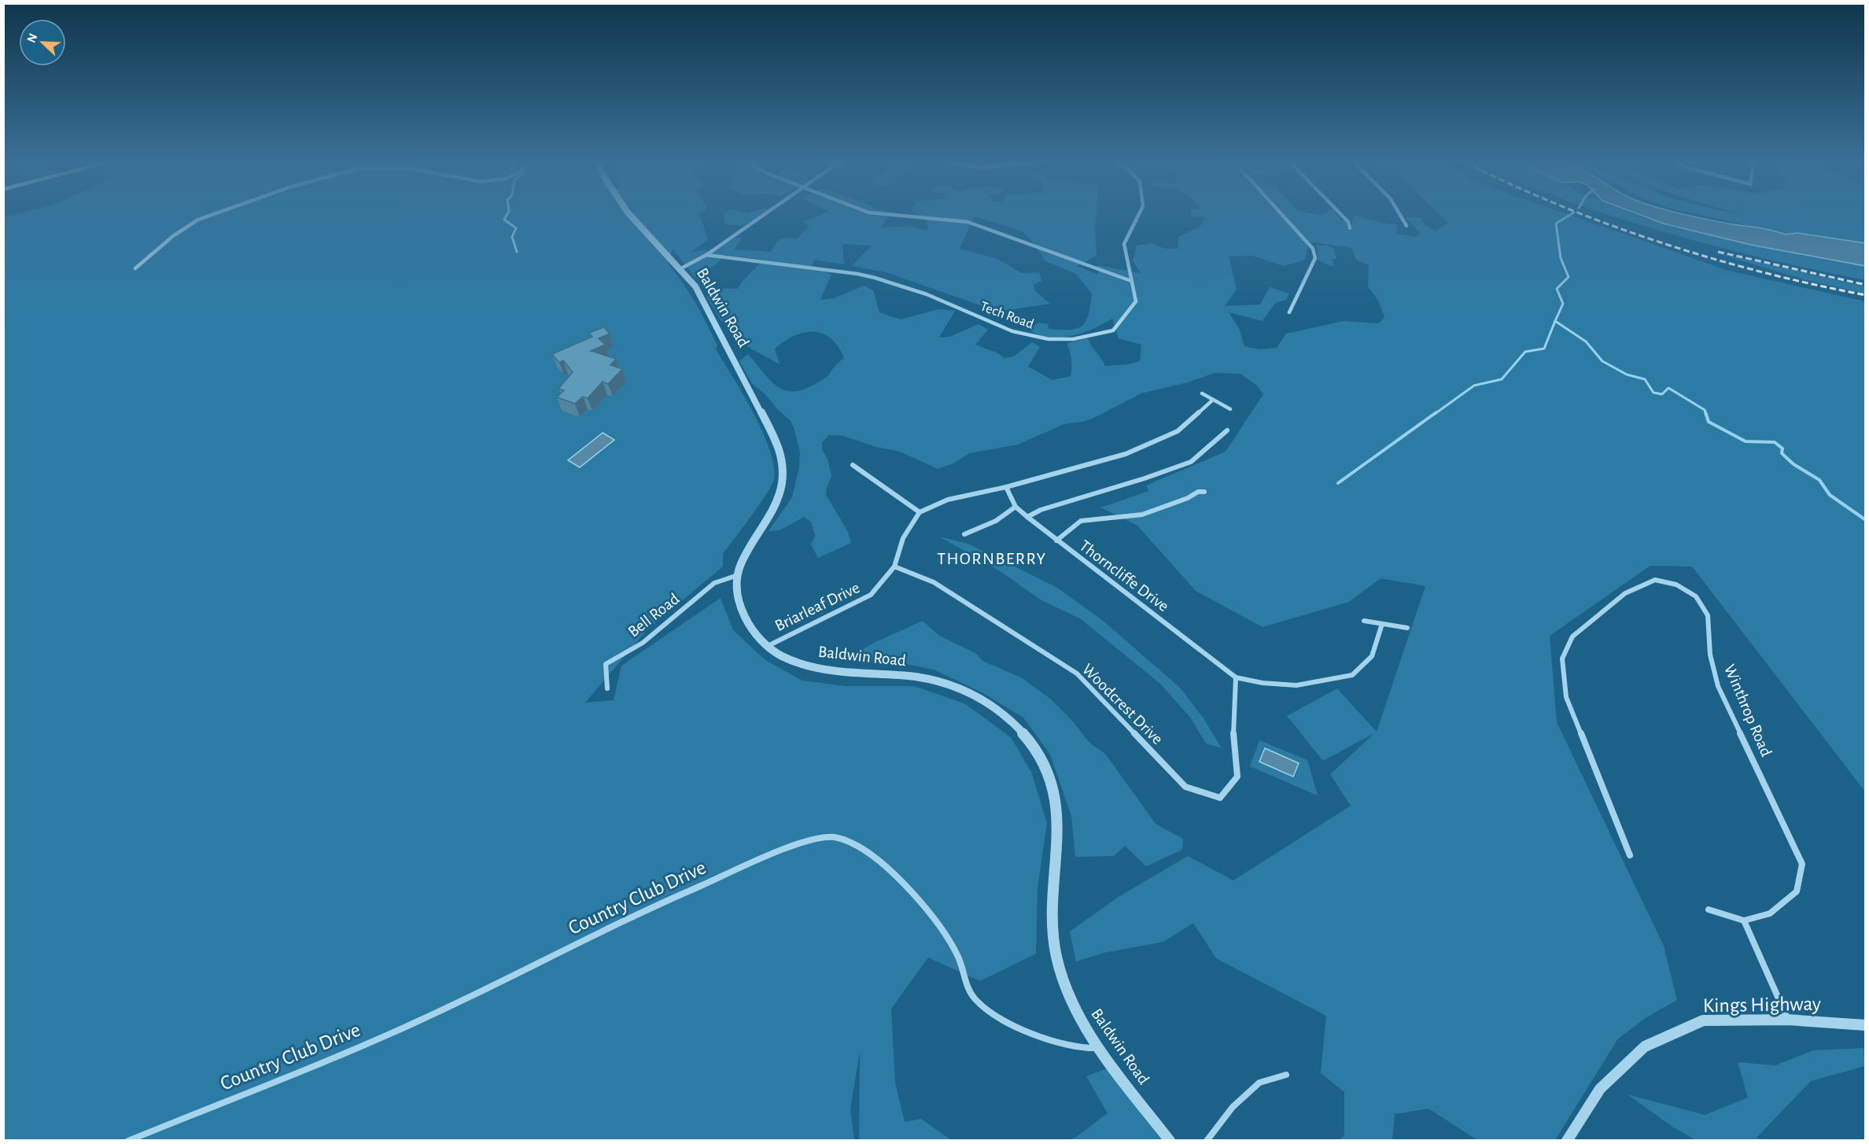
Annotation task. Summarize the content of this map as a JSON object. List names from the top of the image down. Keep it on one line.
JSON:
{"streets":{"street":["Baldwin Road","Tech Road","Thorncliffe Drive","Briarleaf Drive","Bell Road","Woodcrest Drive","Winthrop Road","Country Club Drive","Kings Highway"]},"crossings":[["Baldwin Road","Briarleaf Drive"],["Baldwin Road","Bell Road"],["Baldwin Road","Country Club Drive"],["Thorncliffe Drive","Woodcrest Drive"],["Briarleaf Drive","Woodcrest Drive"]],"districts":["THORNBERRY"],"north":"top left"}
